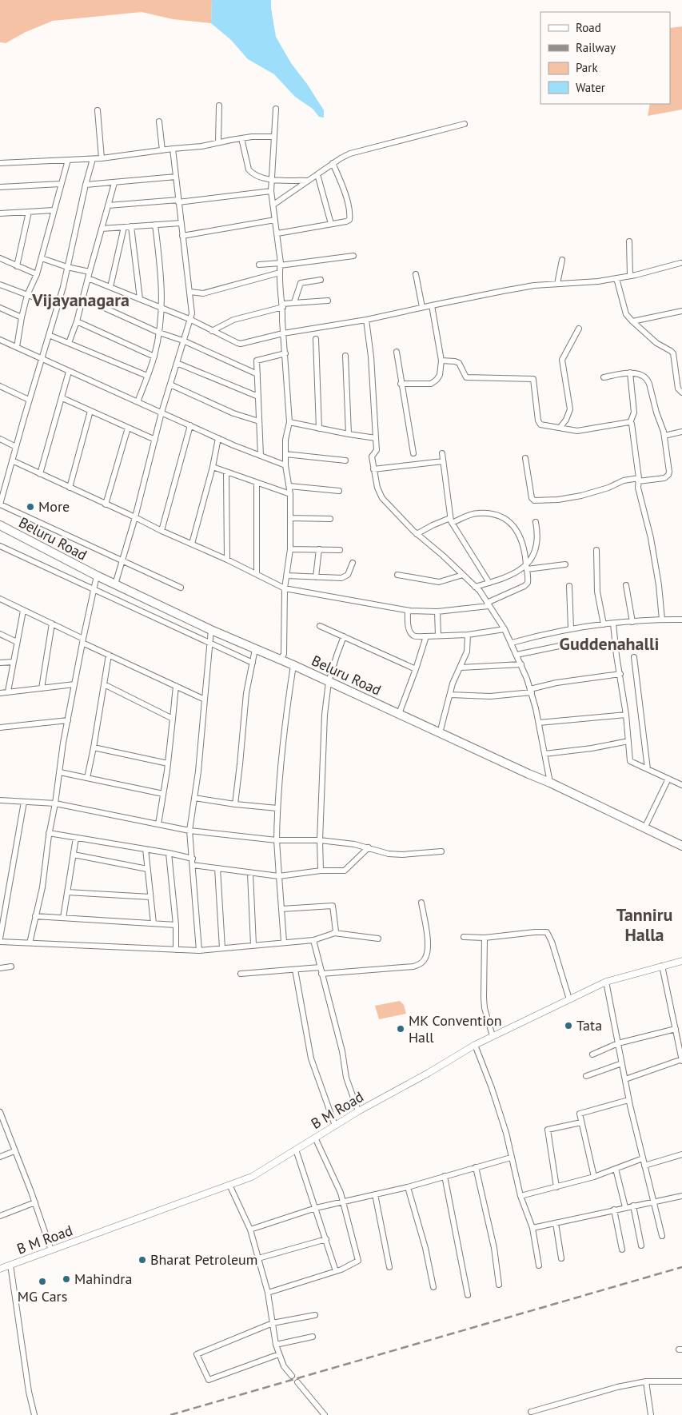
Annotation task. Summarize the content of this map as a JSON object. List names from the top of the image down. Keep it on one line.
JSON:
{"streets":{"highway":["Beluru Road"],"street":["B M Road"]},"districts":["Vijayanagara","Guddenahalli","Tanniru Halla"],"places":["More","Tata","MK Convention Hall","Bharat Petroleum","Mahindra","MG Cars"],"legend":["Road","Railway","Park","Water"]}
